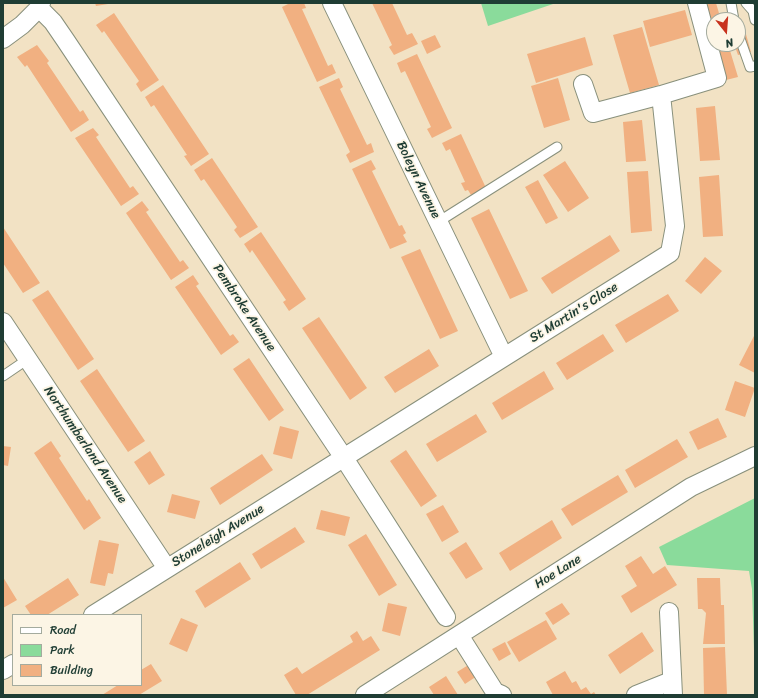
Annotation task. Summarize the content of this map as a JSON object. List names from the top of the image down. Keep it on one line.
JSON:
{"streets":{"street":["Boleyn Avenue","Pembroke Avenue","St Martin's Close","Northumberland Avenue","Stoneleigh Avenue","Hoe Lane"]},"crossings":[["Boleyn Avenue","St Martin's Close"],["Pembroke Avenue","St Martin's Close"],["Pembroke Avenue","Stoneleigh Avenue"],["St Martin's Close","Stoneleigh Avenue"],["Northumberland Avenue","Stoneleigh Avenue"]],"legend":["Road","Park","Building"],"north":"bottom"}
